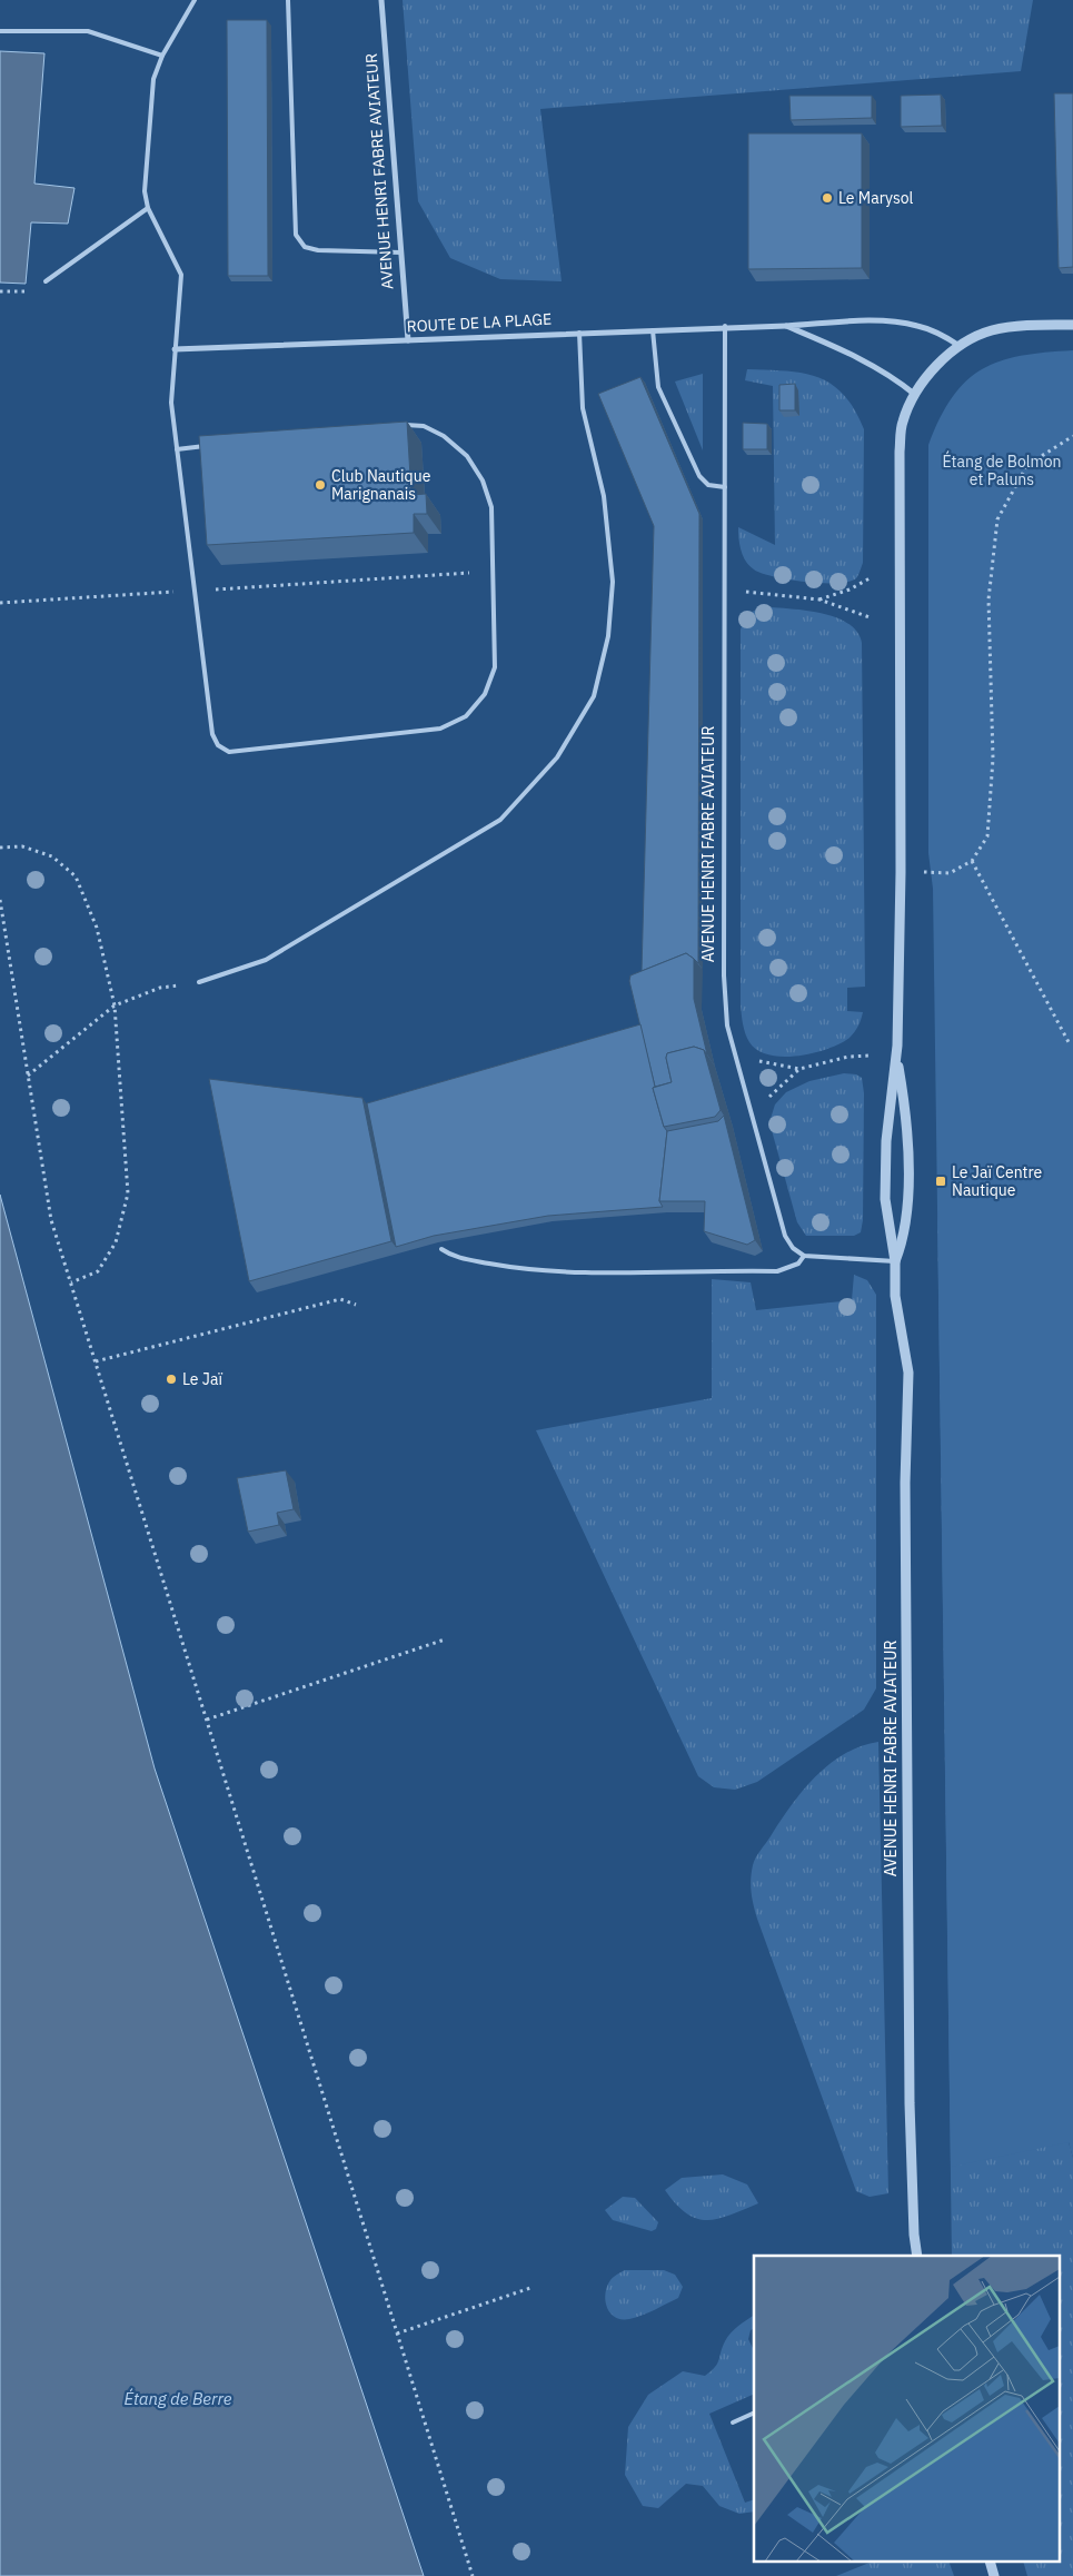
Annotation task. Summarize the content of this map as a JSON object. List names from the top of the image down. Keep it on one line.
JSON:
{"streets":{"street":["AVENUE HENRI FABRE AVIATEUR","ROUTE DE LA PLAGE"]},"crossings":[["AVENUE HENRI FABRE AVIATEUR","ROUTE DE LA PLAGE"]],"water":["Étang de Berre"],"parks":["Étang de Bolmon et Paluns"],"places":{"other":["Le Marysol","Club Nautique Marignanais","Le Jaï"],"transit":["Le Jaï Centre Nautique"]}}
